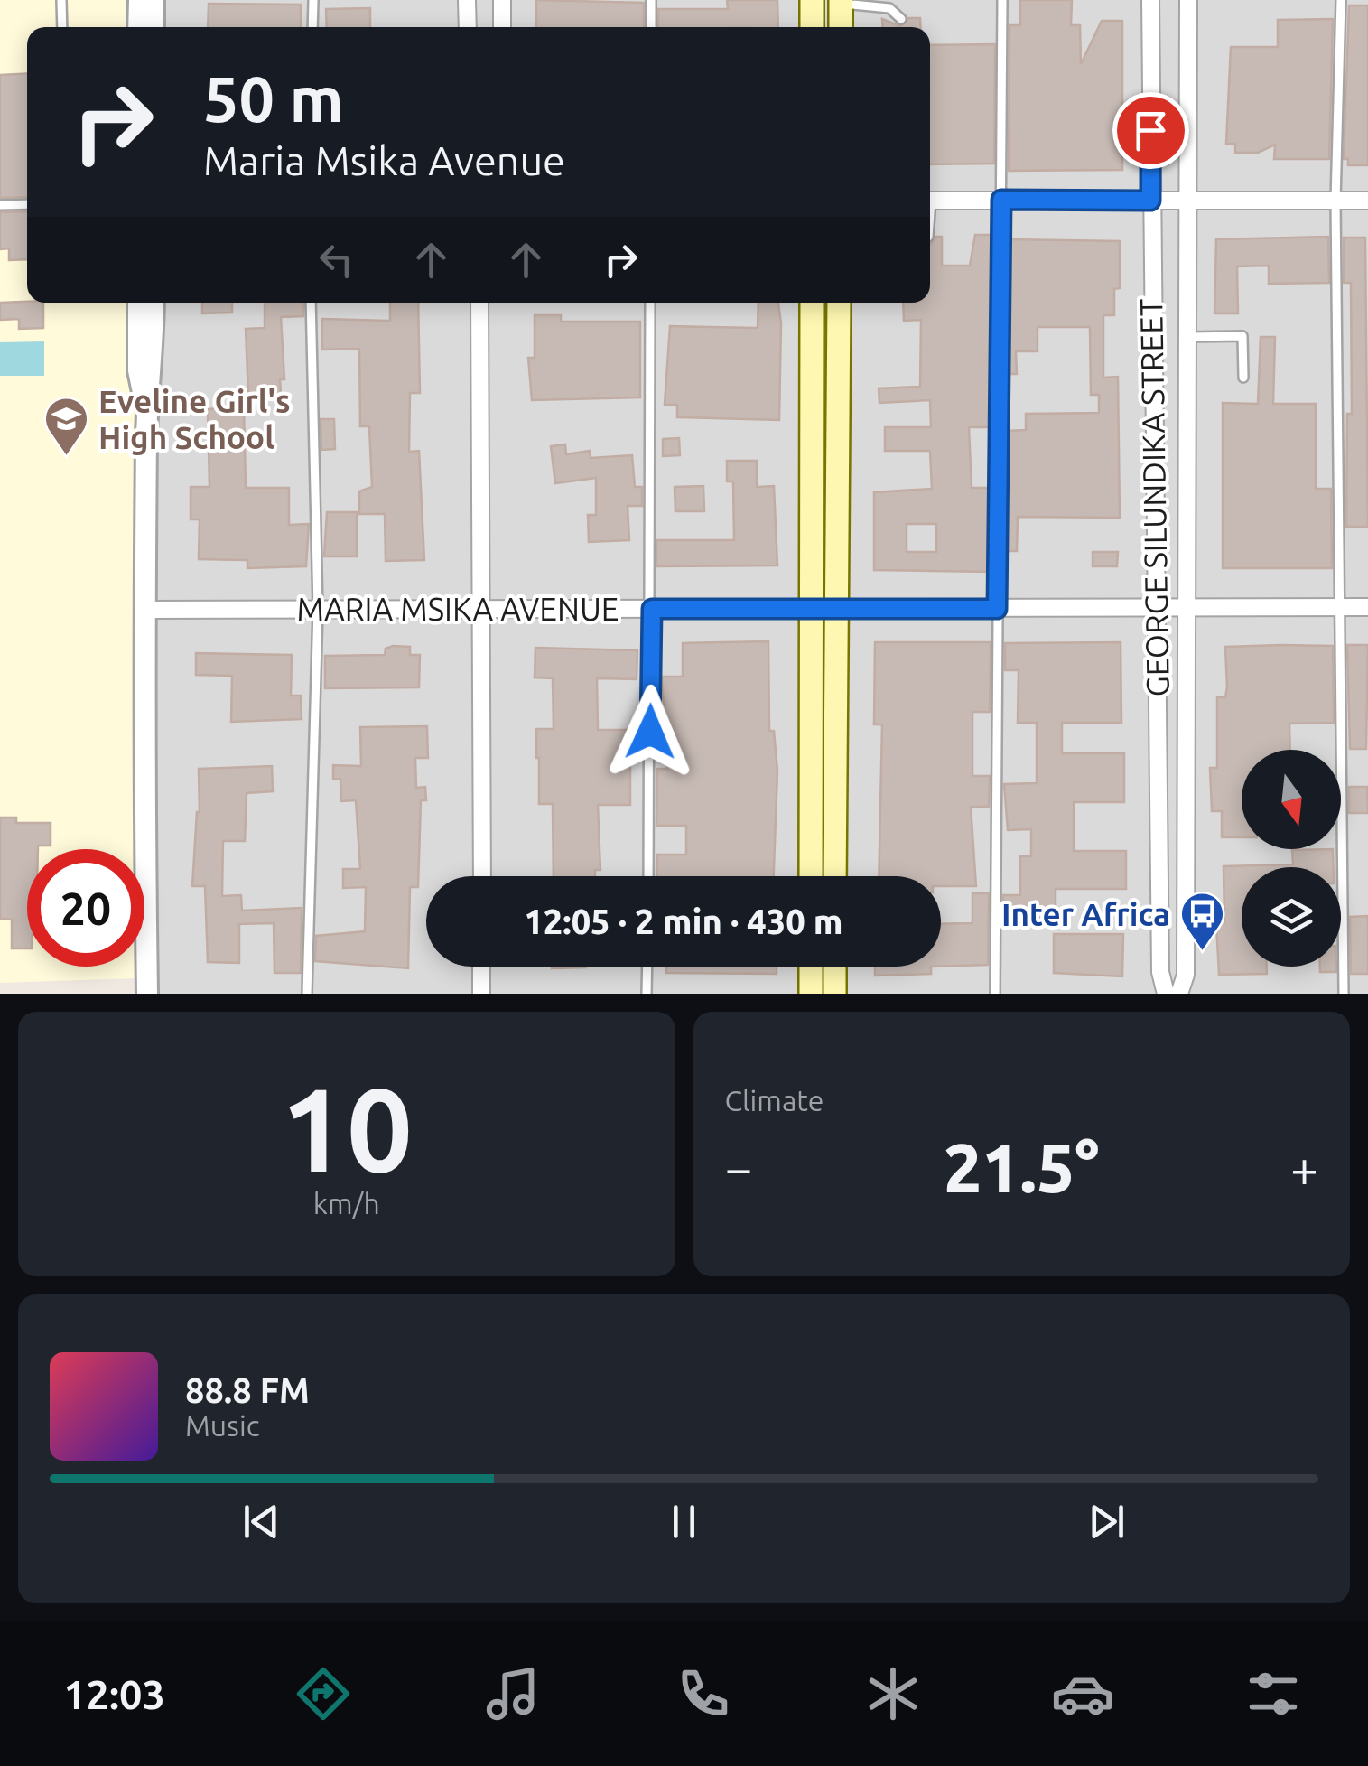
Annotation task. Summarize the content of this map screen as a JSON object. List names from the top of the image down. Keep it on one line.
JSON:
{"streets":{"street":["GEORGE SILUNDIKA STREET","MARIA MSIKA AVENUE"]},"crossings":[["GEORGE SILUNDIKA STREET","MARIA MSIKA AVENUE"]],"places":{"school or university":["Eveline Girl's High School"],"bus stop":["Inter Africa"]},"north":"bottom","page":{"turn":["50 m","Maria Msika Avenue"],"limit":"20","trip":"12:05 · 2 min · 430 m","tile":[["10","km/h"],"Climate"],"heat":["−","21.5°","+"],"song":["88.8 FM","Music"],"tabs":"12:03"}}
